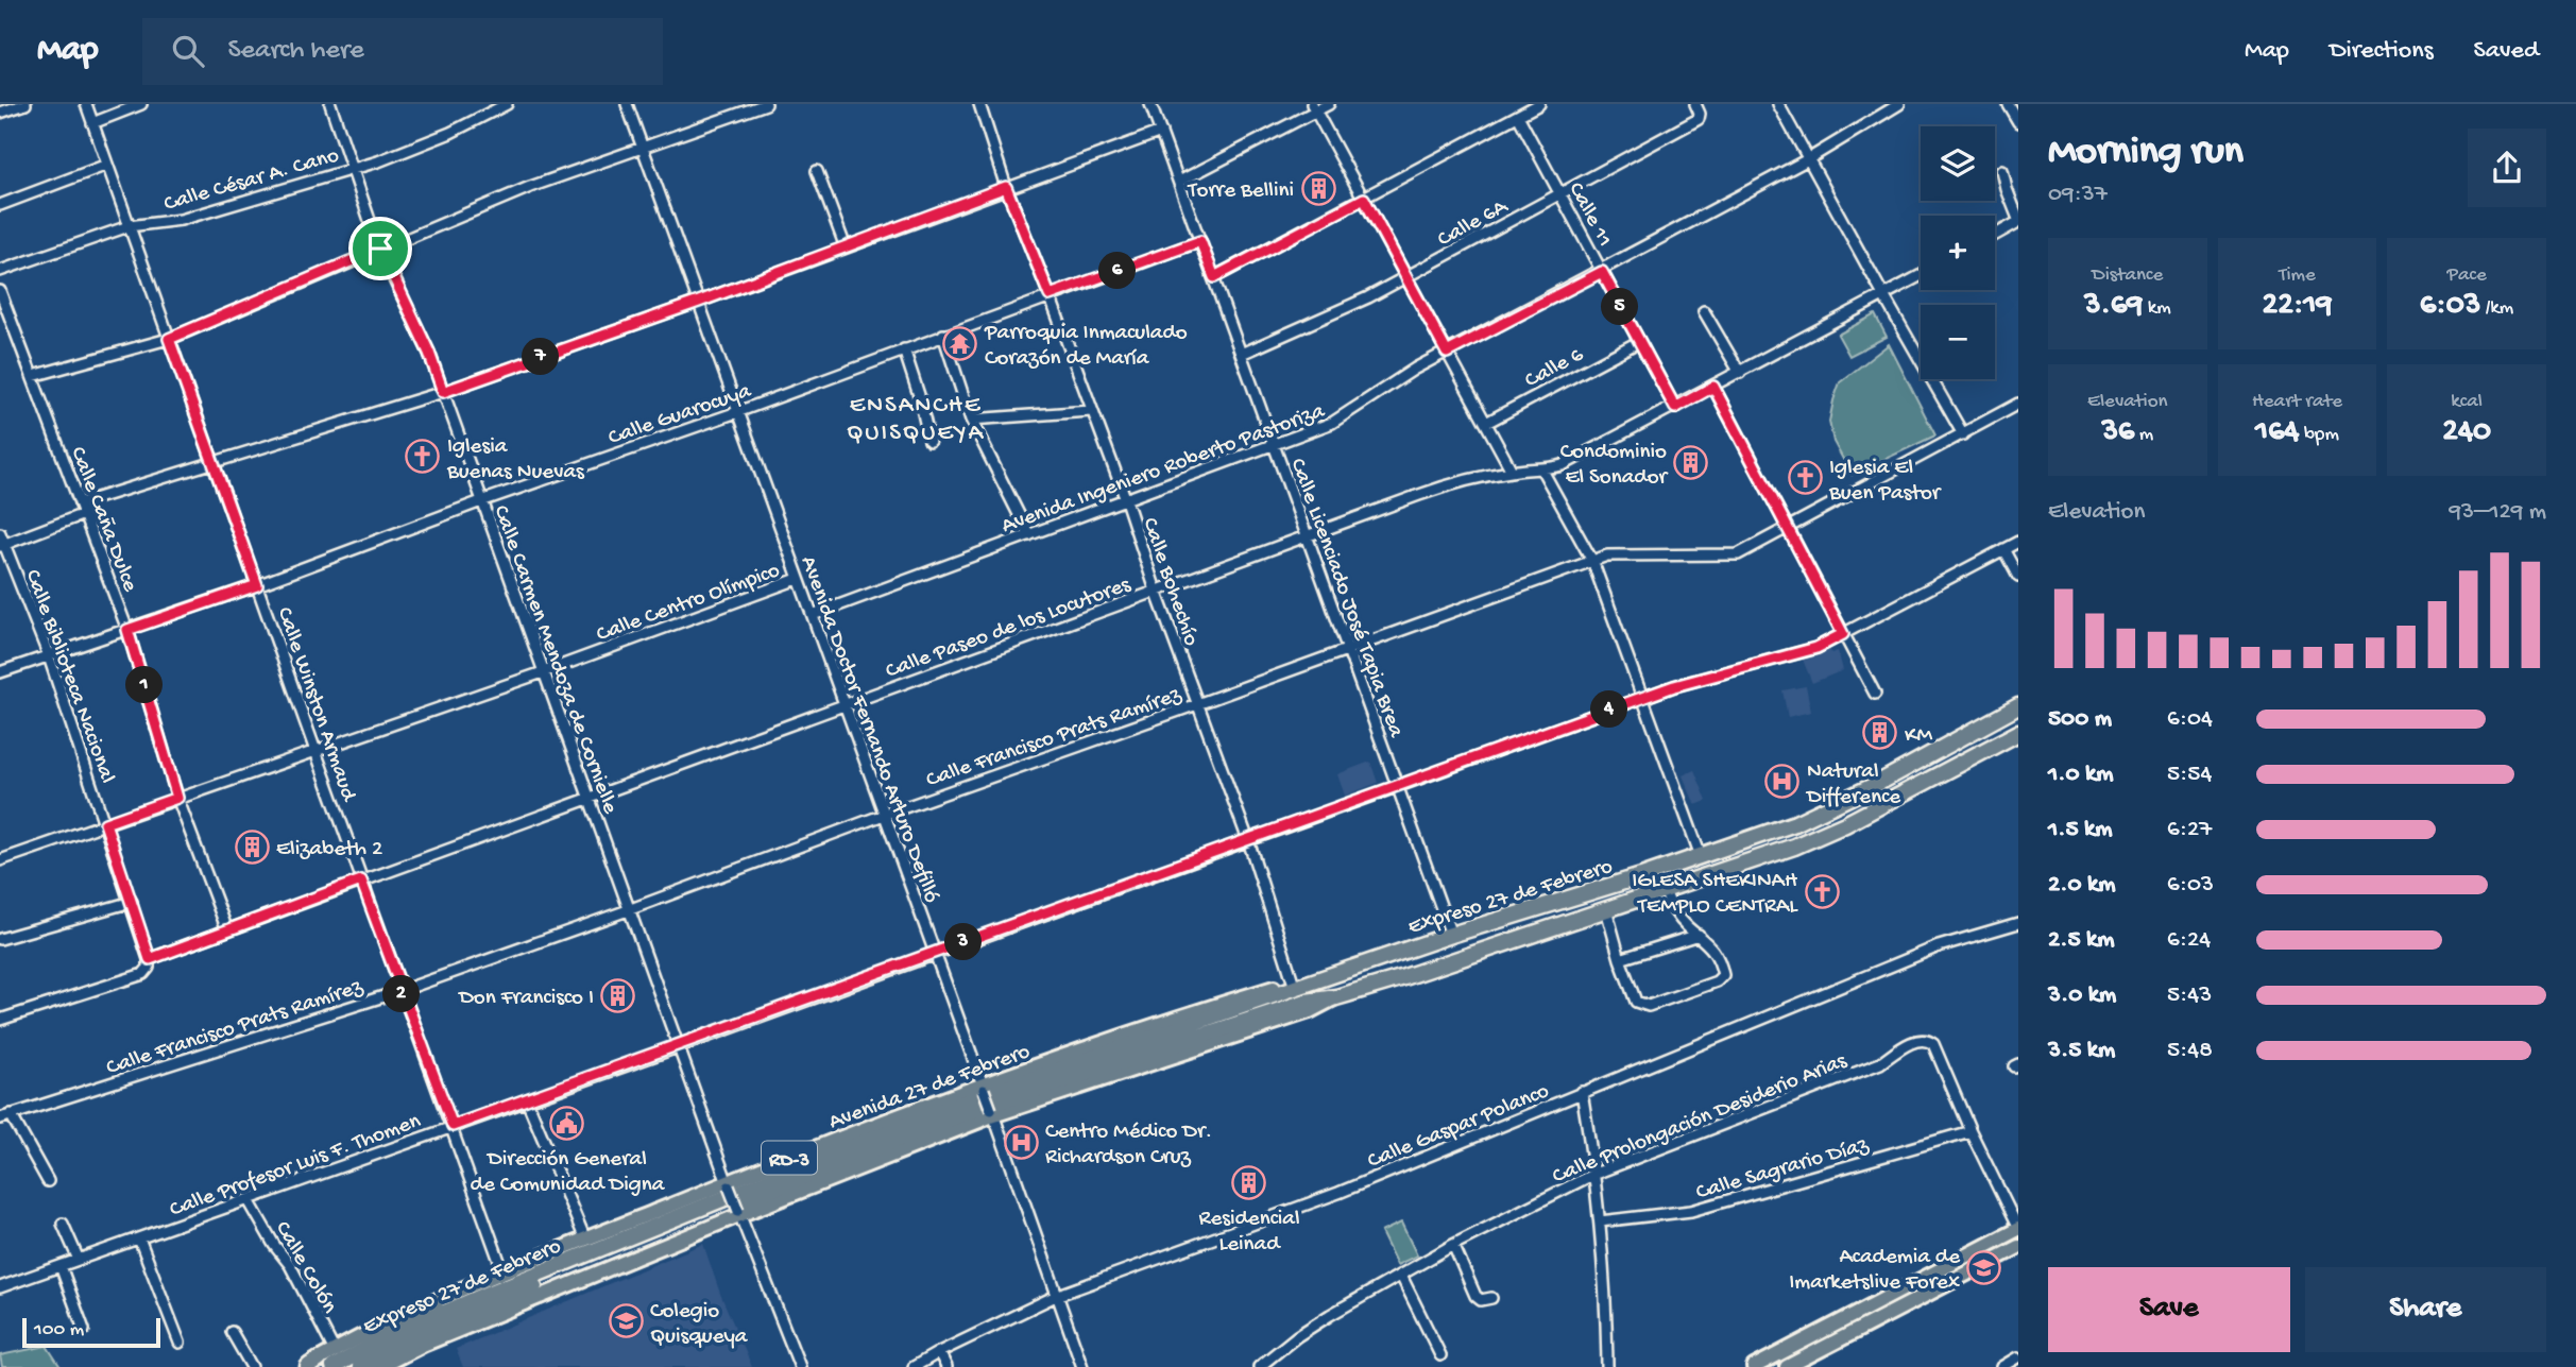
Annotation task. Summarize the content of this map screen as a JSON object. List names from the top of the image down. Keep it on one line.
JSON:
{"streets":{"highway":["Expreso 27 de Febrero","RD-3"],"main road":["Avenida 27 de Febrero"],"street":["Calle César A. Cano","Calle 11","Calle 6A","Calle 6","Calle Guarocuya","Avenida Ingeniero Roberto Pastoriza","Calle Caña Dulce","Calle Bohechío","Calle Licenciado José Tapia Brea","Calle Centro Olímpico","Calle Paseo de los Locutores","Calle Carmen Mendoza de Cornielle","Calle Biblioteca Nacional","Calle Winston Armaud","Avenida Doctor Fernando Arturo Defilló","Calle Francisco Prats Ramírez","Calle Prolongación Desiderio Arias","Calle Gaspar Polanco","Calle Profesor Luis F. Thomen","Calle Sagrario Díaz","Calle Colón"]},"crossings":[["Calle César A. Cano","Calle Carmen Mendoza de Cornielle"],["Calle César A. Cano","Calle Winston Armaud"],["Calle 11","Calle 6A"],["Calle 11","Calle 6"],["Calle 11","Avenida Ingeniero Roberto Pastoriza"],["Calle 11","Calle Paseo de los Locutores"],["Calle 6A","Calle Licenciado José Tapia Brea"],["Calle Guarocuya","Calle Caña Dulce"],["Calle Guarocuya","Calle Bohechío"],["Calle Guarocuya","Calle Licenciado José Tapia Brea"],["Calle Guarocuya","Calle Carmen Mendoza de Cornielle"],["Calle Guarocuya","Calle Biblioteca Nacional"],["Calle Guarocuya","Calle Winston Armaud"],["Calle Guarocuya","Avenida Doctor Fernando Arturo Defilló"],["Avenida Ingeniero Roberto Pastoriza","Calle Bohechío"],["Avenida Ingeniero Roberto Pastoriza","Calle Licenciado José Tapia Brea"],["Avenida Ingeniero Roberto Pastoriza","Avenida Doctor Fernando Arturo Defilló"],["Calle Caña Dulce","Calle Centro Olímpico"],["Calle Caña Dulce","Calle Paseo de los Locutores"],["Calle Bohechío","Calle Paseo de los Locutores"],["Calle Bohechío","Calle Francisco Prats Ramírez"],["Calle Bohechío","Expreso 27 de Febrero"],["Calle Bohechío","Avenida 27 de Febrero"],["Calle Bohechío","Calle Profesor Luis F. Thomen"],["Calle Licenciado José Tapia Brea","Calle Paseo de los Locutores"],["Calle Licenciado José Tapia Brea","Calle Francisco Prats Ramírez"],["Calle Licenciado José Tapia Brea","Expreso 27 de Febrero"],["Calle Licenciado José Tapia Brea","Calle Profesor Luis F. Thomen"],["Calle Centro Olímpico","Calle Carmen Mendoza de Cornielle"],["Calle Centro Olímpico","Calle Biblioteca Nacional"],["Calle Centro Olímpico","Calle Winston Armaud"],["Calle Centro Olímpico","Avenida Doctor Fernando Arturo Defilló"],["Calle Paseo de los Locutores","Calle Carmen Mendoza de Cornielle"],["Calle Paseo de los Locutores","Calle Biblioteca Nacional"],["Calle Paseo de los Locutores","Calle Winston Armaud"],["Calle Paseo de los Locutores","Avenida Doctor Fernando Arturo Defilló"],["Calle Carmen Mendoza de Cornielle","Calle Francisco Prats Ramírez"],["Calle Carmen Mendoza de Cornielle","Avenida 27 de Febrero"],["Calle Carmen Mendoza de Cornielle","RD-3"],["Calle Carmen Mendoza de Cornielle","Calle Profesor Luis F. Thomen"],["Calle Winston Armaud","Calle Francisco Prats Ramírez"],["Calle Winston Armaud","Avenida 27 de Febrero"],["Calle Winston Armaud","Calle Profesor Luis F. Thomen"],["Avenida Doctor Fernando Arturo Defilló","Calle Francisco Prats Ramírez"],["Avenida Doctor Fernando Arturo Defilló","Avenida 27 de Febrero"],["Avenida Doctor Fernando Arturo Defilló","Calle Gaspar Polanco"],["Avenida Doctor Fernando Arturo Defilló","RD-3"],["Avenida Doctor Fernando Arturo Defilló","Calle Profesor Luis F. Thomen"],["Expreso 27 de Febrero","Avenida 27 de Febrero"],["Expreso 27 de Febrero","RD-3"],["Expreso 27 de Febrero","Calle Colón"],["Avenida 27 de Febrero","Calle Colón"],["Calle Prolongación Desiderio Arias","Calle Sagrario Díaz"],["Calle Profesor Luis F. Thomen","Calle Colón"]],"districts":["ENSANCHE QUISQUEYA"],"places":{"building":["Torre Bellini","Condominio El Sonador","KM","Elizabeth 2","Don Francisco I","Residencial Leinad"],"temple":["Parroquia Inmaculado Corazón de María"],"church":["Iglesia Buenas Nuevas","Iglesia El Buen Pastor","IGLESA SHEKINAH TEMPLO CENTRAL"],"hospital":["Natural Difference","Centro Médico Dr. Richardson Cruz"],"public building":["Dirección General de Comunidad Digna"],"school or university":["Academia de Imarketslive Forex","Colegio Quisqueya"]},"scale_bar":"100 m","page":{"header":"Map","search":"Search here","nav":["Map","Directions","Saved"],"heading":["Morning run","09:37"],"map_buttons":["+","−"],"stats":[["Distance","3.69 km"],["Time","22:19"],["Pace","6:03 /km"],["Elevation","36 m"],["Heart rate","164 bpm"],["kcal","240"]],"pins":["6","5","7","1","4","3","2"],"chart":["Elevation","93–129 m"],"list":[{"name":"500 m","note":"6:04"},{"name":"1.0 km","note":"5:54"},{"name":"1.5 km","note":"6:27"},{"name":"2.0 km","note":"6:03"},{"name":"2.5 km","note":"6:24"},{"name":"3.0 km","note":"5:43"},{"name":"3.5 km","note":"5:48"}],"buttons":["Save","Share"],"scale":"100 m"}}
